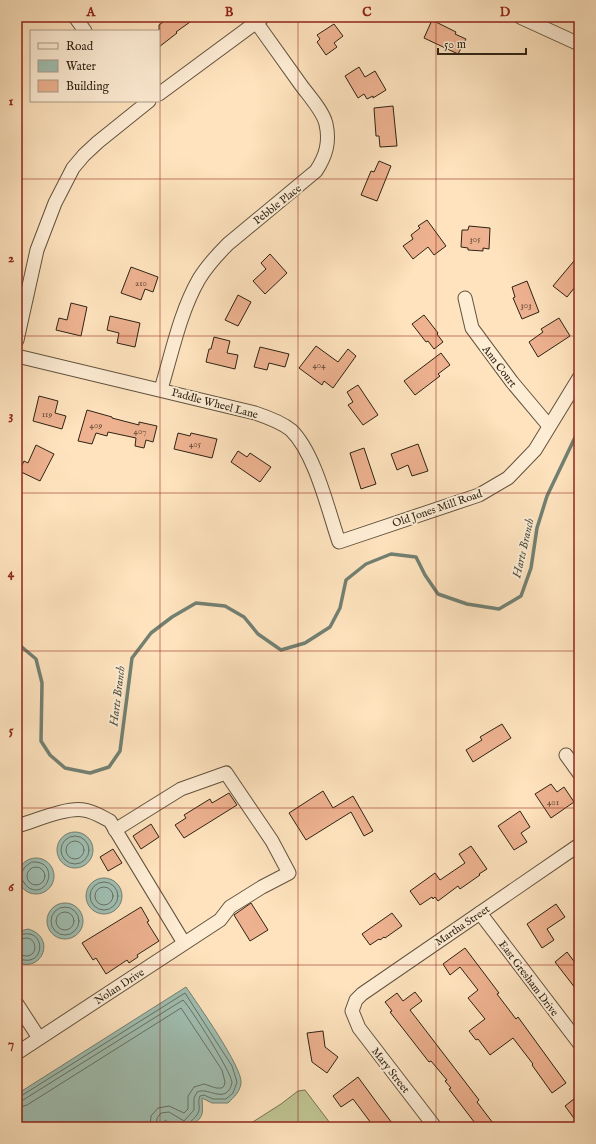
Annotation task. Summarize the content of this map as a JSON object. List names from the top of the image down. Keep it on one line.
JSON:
{"streets":{"street":["Pebble Place","Ann Court","Paddle Wheel Lane","Old Jones Mill Road","Martha Street","East Gresham Drive","Nolan Drive","Mary Street"]},"crossings":[["Pebble Place","Paddle Wheel Lane"],["Ann Court","Old Jones Mill Road"],["Paddle Wheel Lane","Old Jones Mill Road"],["Martha Street","East Gresham Drive"],["Martha Street","Mary Street"]],"water":["Harts Branch"],"house_numbers":["305","210","303","404","119","409","407","405","401"],"legend":["Road","Water","Building"],"scale_bar":"50 m","grid":{"columns":["A","B","C","D"],"rows":["1","2","3","4","5","6","7"]}}
